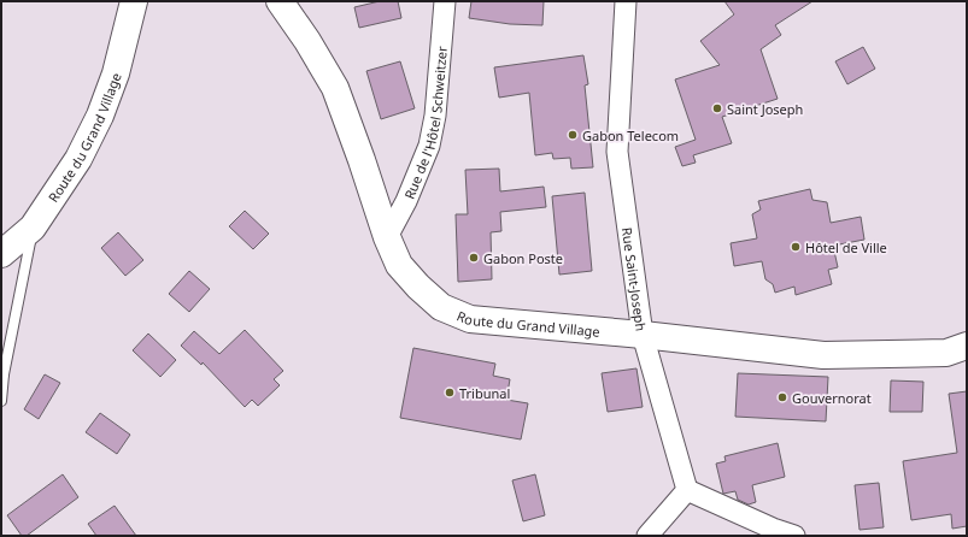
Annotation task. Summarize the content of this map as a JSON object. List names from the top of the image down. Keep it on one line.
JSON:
{"streets":{"street":["Rue de l'Hôtel Schweitzer","Route du Grand Village","Rue Saint-Joseph"]},"crossings":[["Rue de l'Hôtel Schweitzer","Route du Grand Village"],["Route du Grand Village","Rue Saint-Joseph"]],"places":["Saint Joseph","Gabon Telecom","Hôtel de Ville","Gabon Poste","Tribunal","Gouvernorat"]}
